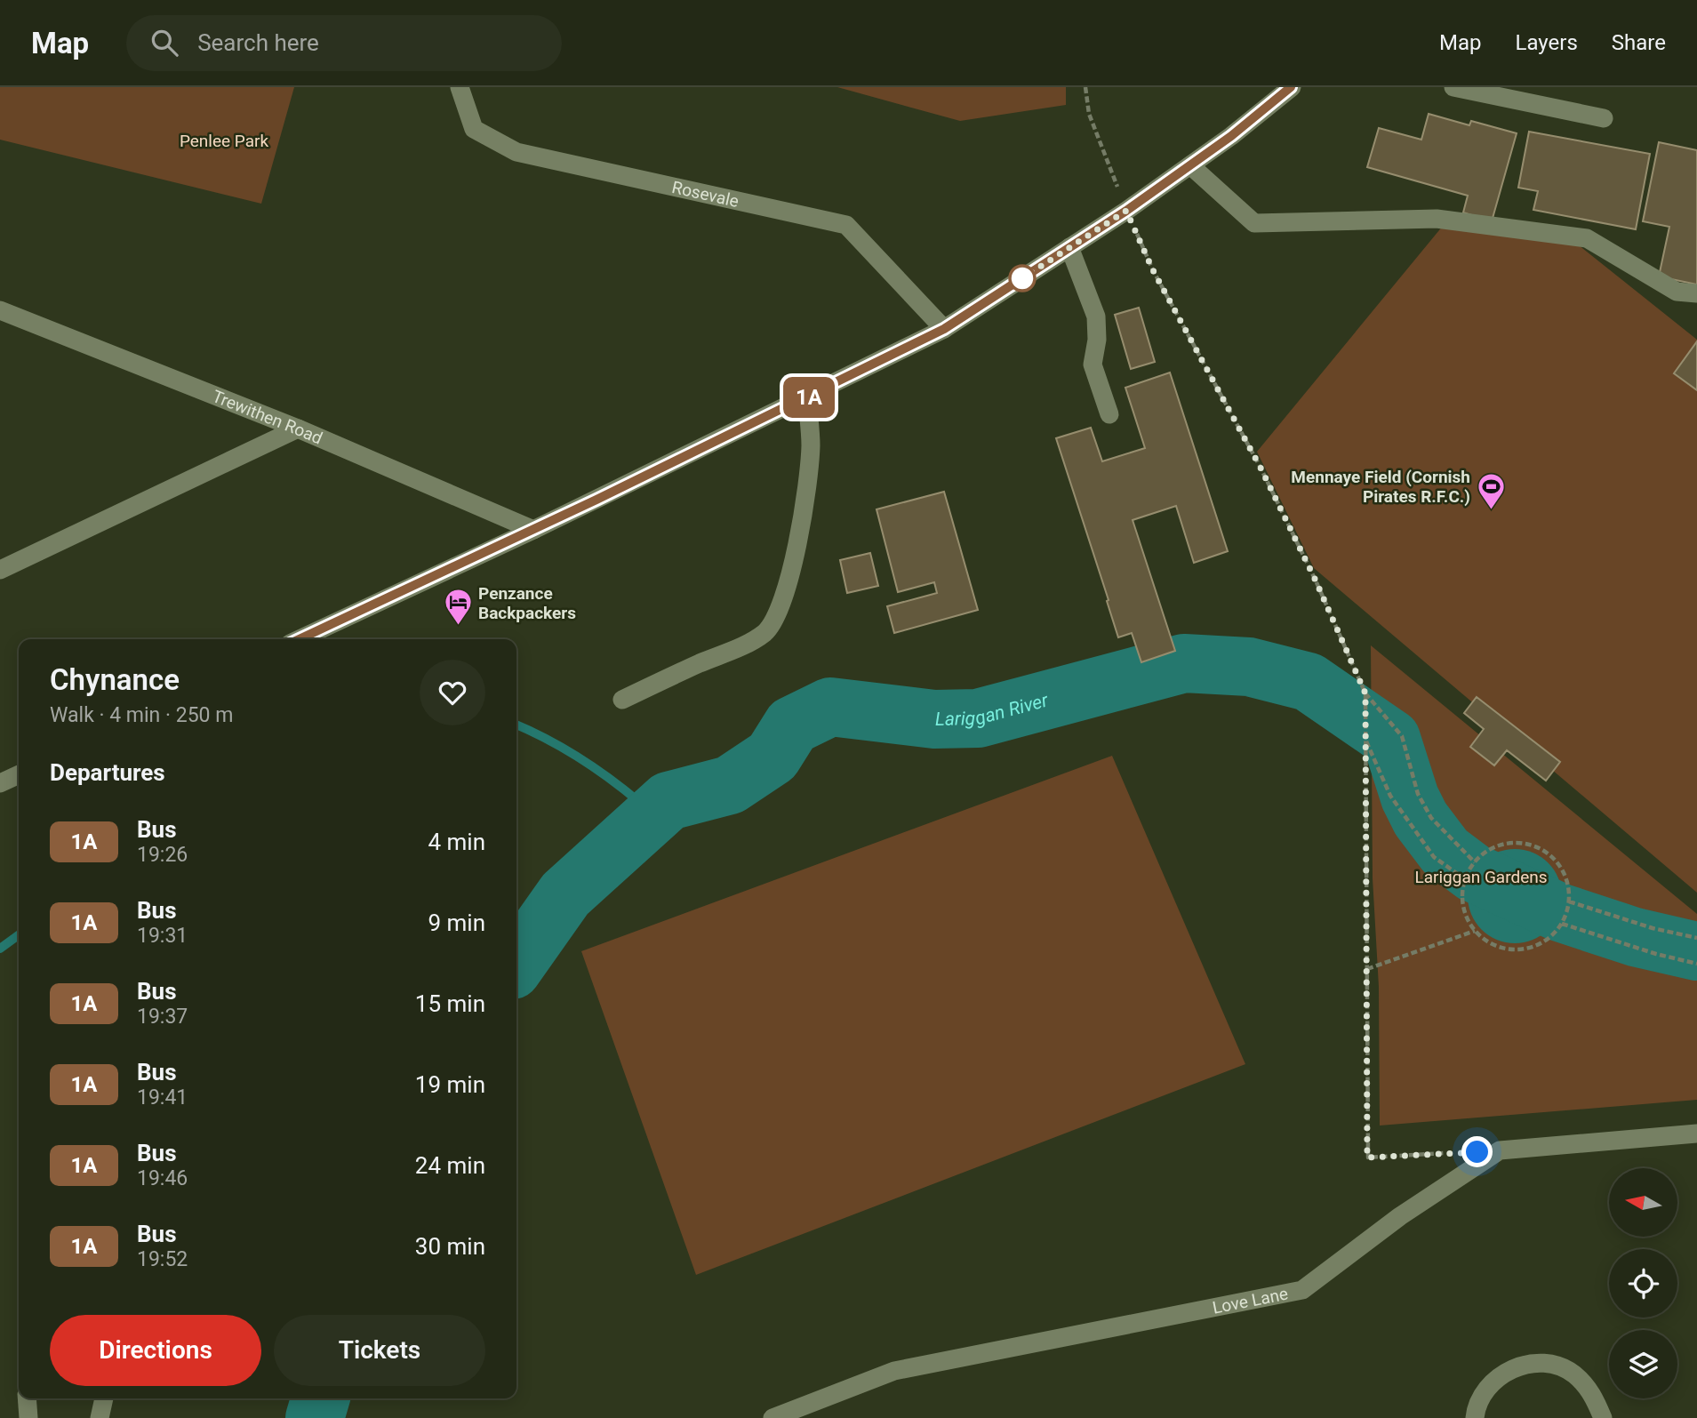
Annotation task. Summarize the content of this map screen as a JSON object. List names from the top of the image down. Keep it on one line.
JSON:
{"streets":{"street":["Rosevale","Trewithen Road","Love Lane"]},"water":["Lariggan River"],"parks":["Penlee Park","Lariggan Gardens"],"places":{"sports":["Mennaye Field (Cornish Pirates R.F.C.)"],"hotel":["Penzance Backpackers"]},"lines":["bus line 1A"],"north":"left","page":{"header":"Map","search":"Search here","nav":["Map","Layers","Share"],"on_map":"1A","heading":[["Chynance","Walk · 4 min · 250 m"],"Departures"],"list":[{"mark":"1A","name":"Bus","note":"19:26","value":"4 min"},{"mark":"1A","name":"Bus","note":"19:31","value":"9 min"},{"mark":"1A","name":"Bus","note":"19:37","value":"15 min"},{"mark":"1A","name":"Bus","note":"19:41","value":"19 min"},{"mark":"1A","name":"Bus","note":"19:46","value":"24 min"},{"mark":"1A","name":"Bus","note":"19:52","value":"30 min"}],"buttons":["Directions","Tickets"]}}
